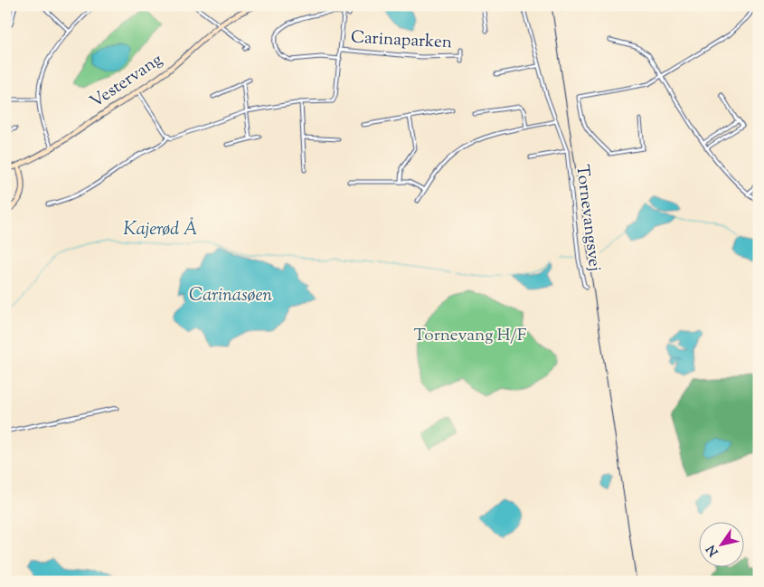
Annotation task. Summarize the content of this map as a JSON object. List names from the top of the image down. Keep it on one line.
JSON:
{"streets":{"street":["Carinaparken","Vestervang","Tornevangsvej"]},"water":["Kajerød Å","Carinasøen"],"parks":["Tornevang H/F"],"north":"bottom left"}
